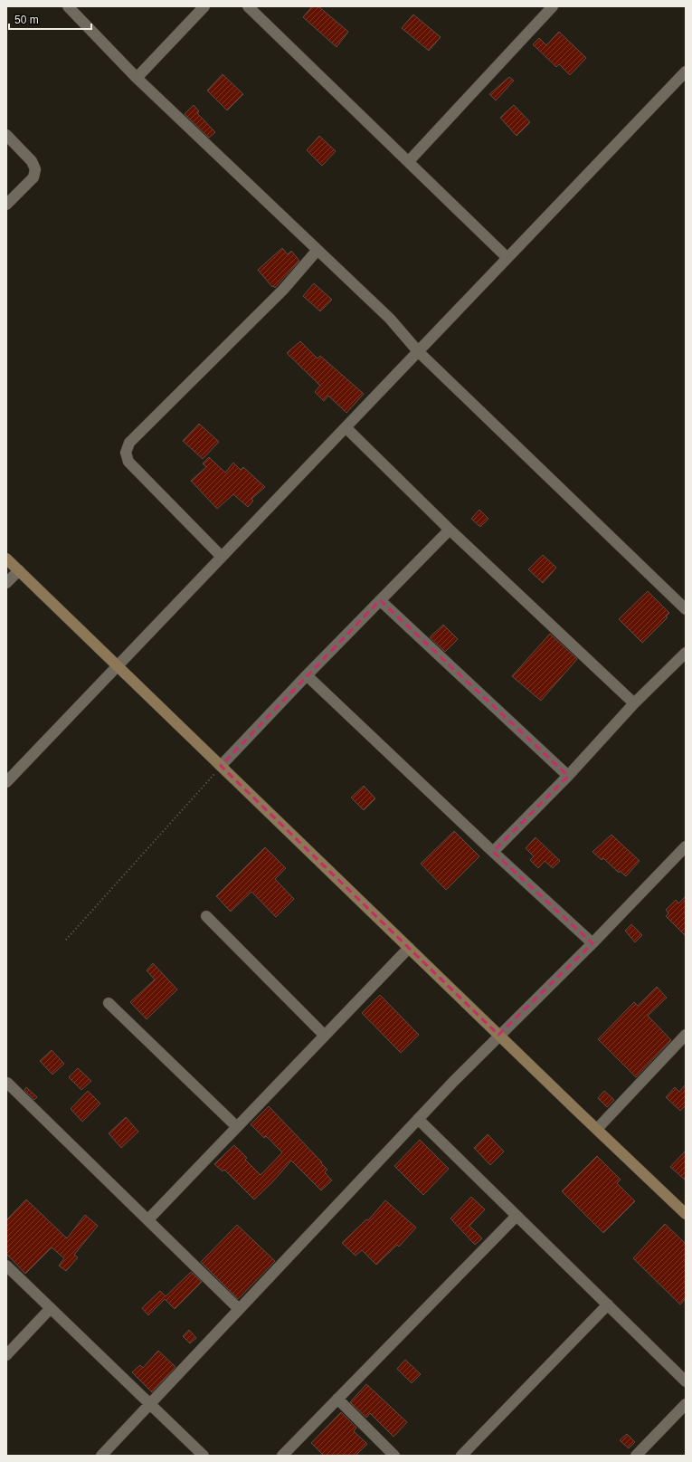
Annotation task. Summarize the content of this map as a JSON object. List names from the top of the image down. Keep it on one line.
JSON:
{"scale_bar":"50 m"}
